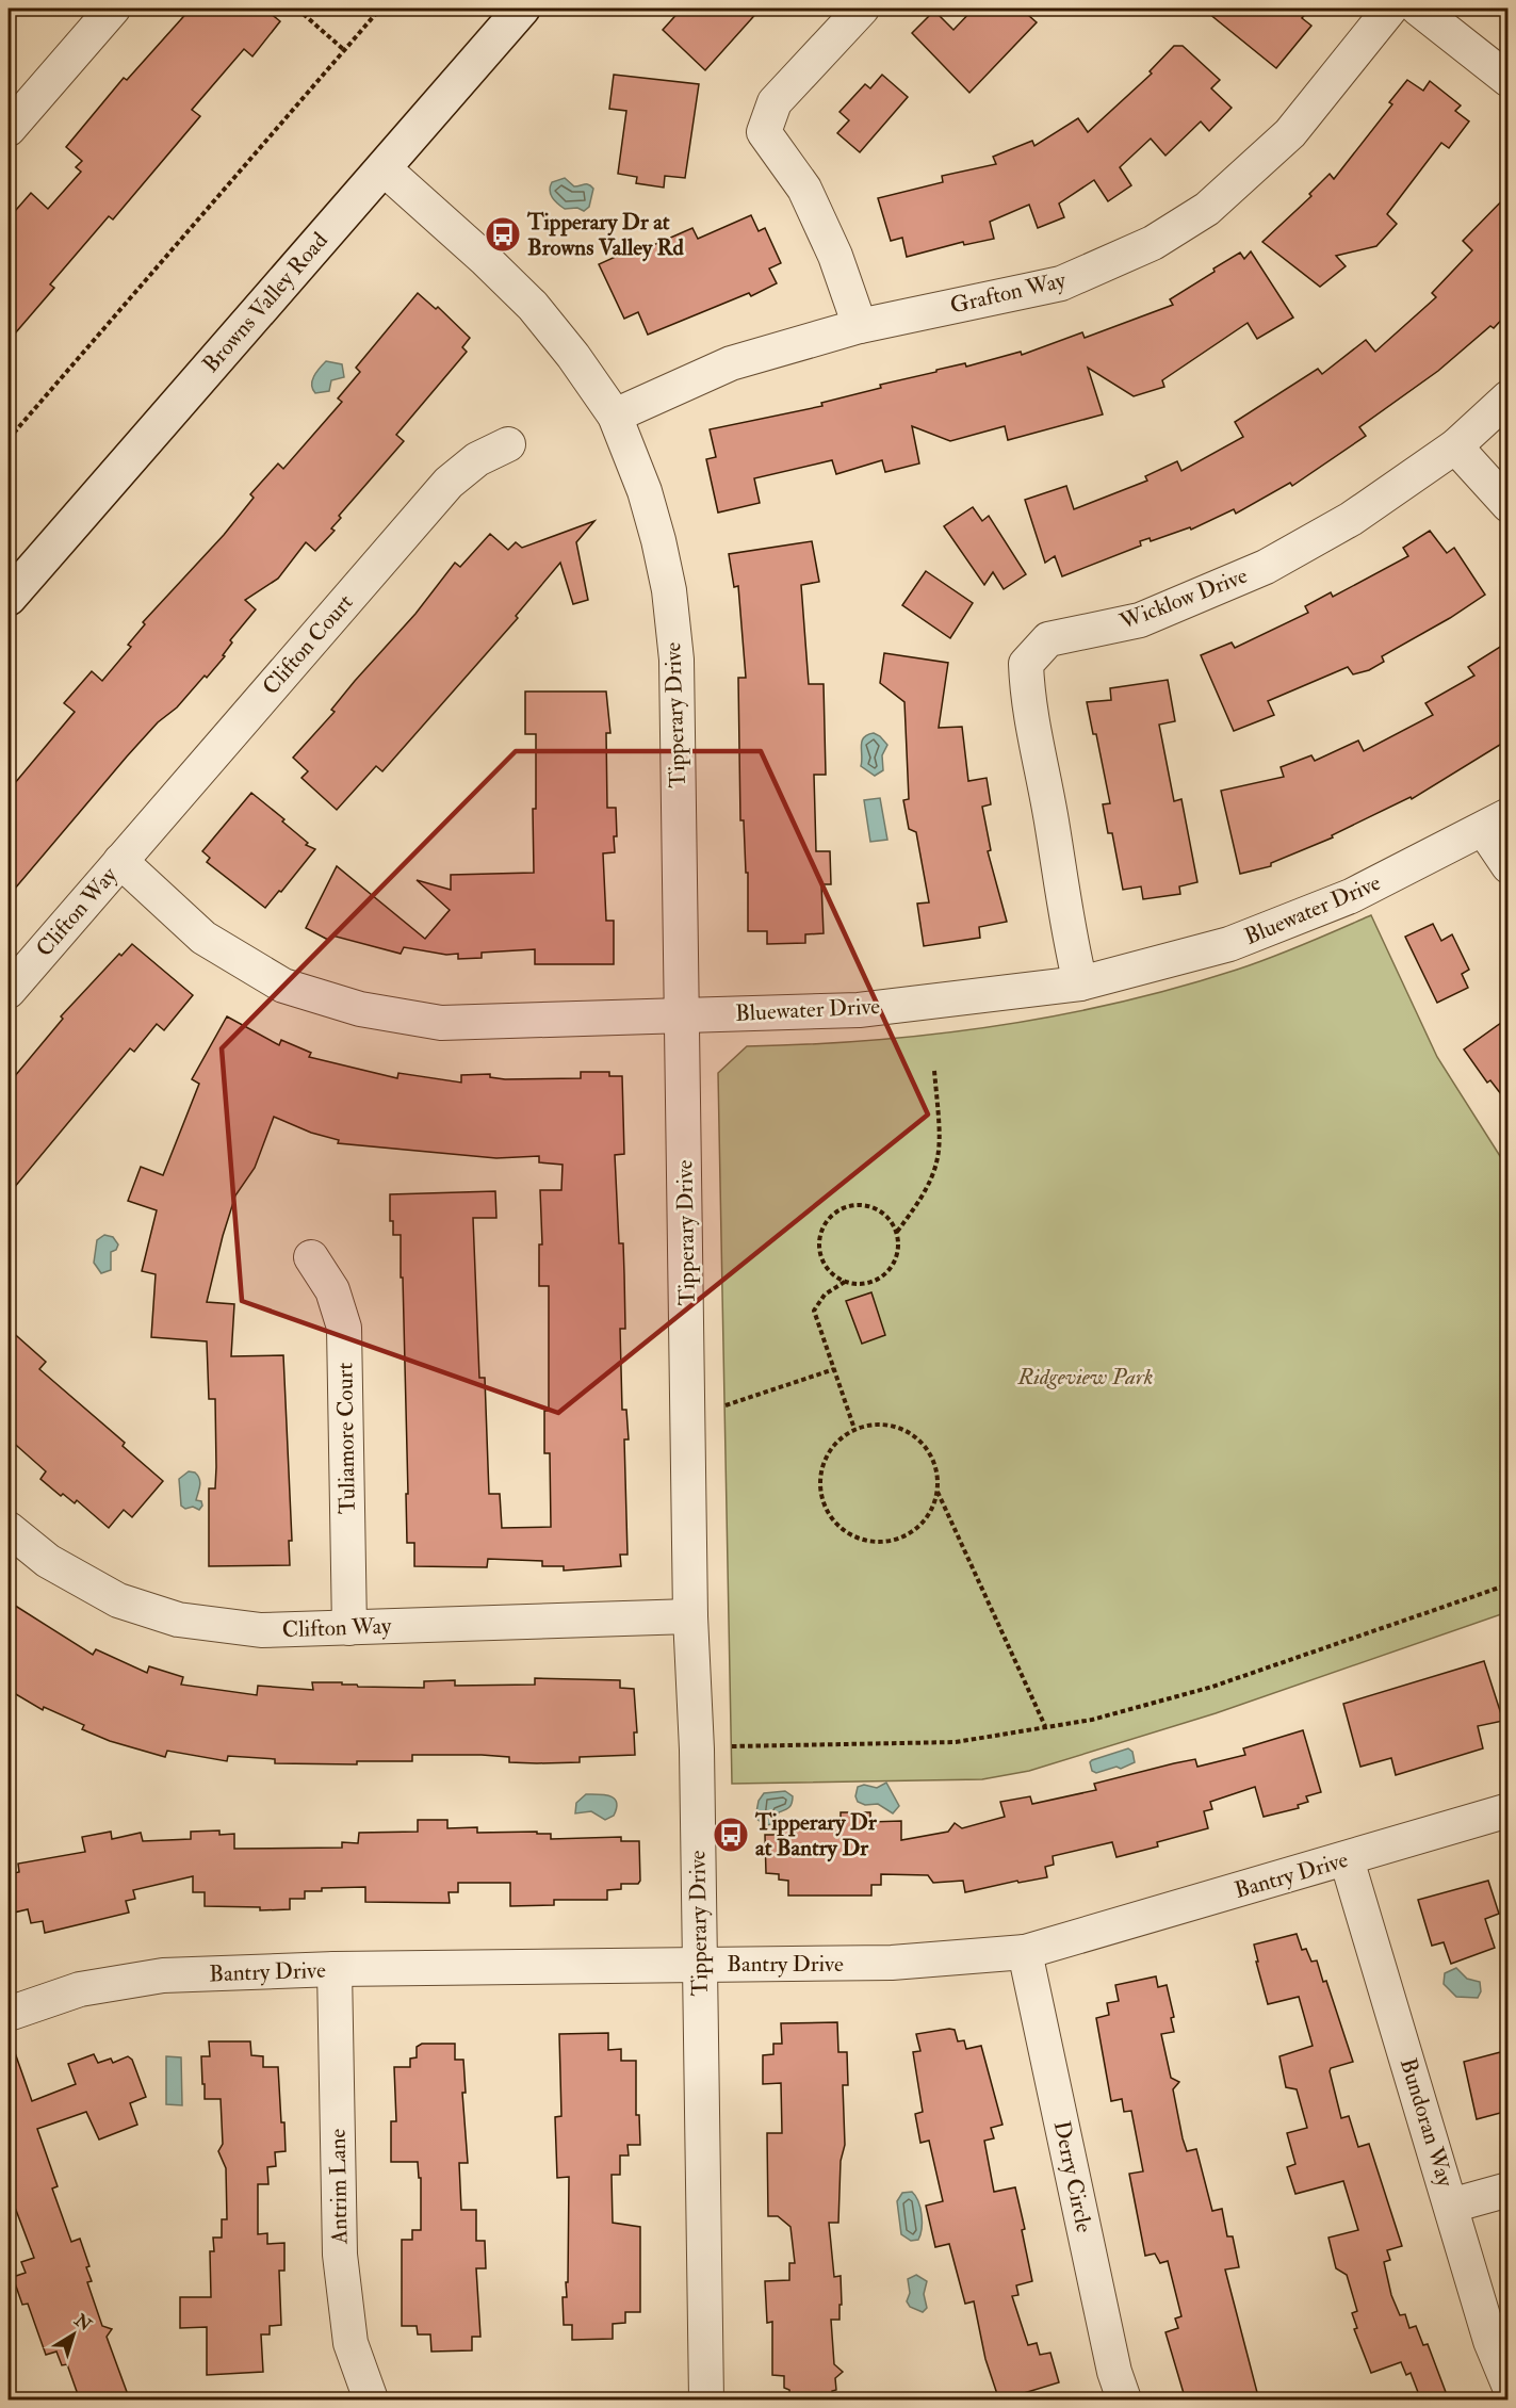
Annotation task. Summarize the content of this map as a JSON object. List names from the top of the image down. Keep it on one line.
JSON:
{"streets":{"main road":["Browns Valley Road"],"street":["Grafton Way","Wicklow Drive","Clifton Court","Tipperary Drive","Bluewater Drive","Clifton Way","Tuliamore Court","Bantry Drive","Bundoran Way","Derry Circle","Antrim Lane"]},"crossings":[["Grafton Way","Tipperary Drive"],["Browns Valley Road","Tipperary Drive"],["Wicklow Drive","Bluewater Drive"],["Clifton Court","Bluewater Drive"],["Clifton Court","Clifton Way"],["Tipperary Drive","Bluewater Drive"],["Tipperary Drive","Clifton Way"],["Tipperary Drive","Bantry Drive"],["Bluewater Drive","Clifton Way"],["Clifton Way","Tuliamore Court"],["Bantry Drive","Bundoran Way"],["Bantry Drive","Derry Circle"],["Bantry Drive","Antrim Lane"]],"parks":["Ridgeview Park"],"places":{"bus stop":["Tipperary Dr at Browns Valley Rd","Tipperary Dr at Bantry Dr"]},"north":"top right"}
